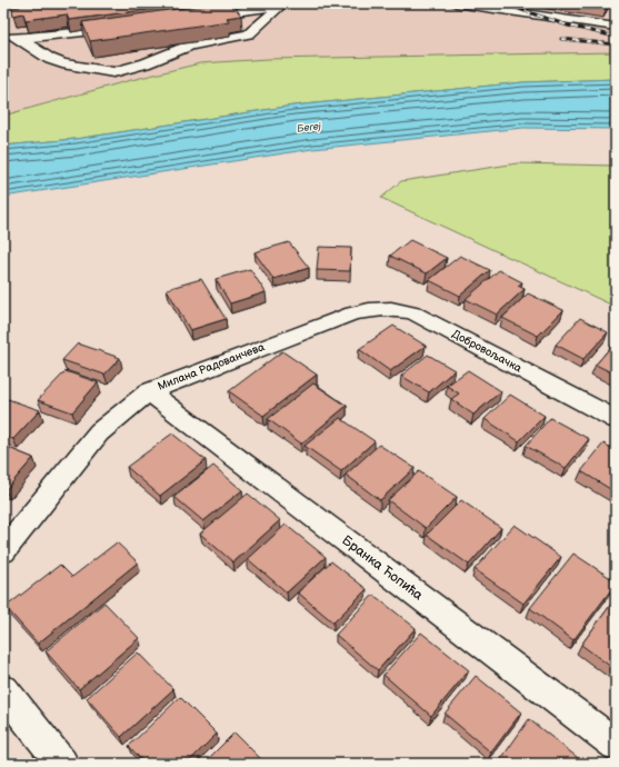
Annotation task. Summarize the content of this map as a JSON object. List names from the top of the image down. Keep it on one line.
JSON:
{"streets":{"street":["Добровољачка","Милана Радованчева","Бранка Ћопића"]},"crossings":[["Добровољачка","Милана Радованчева"],["Милана Радованчева","Бранка Ћопића"]],"water":["Бегеј"]}
